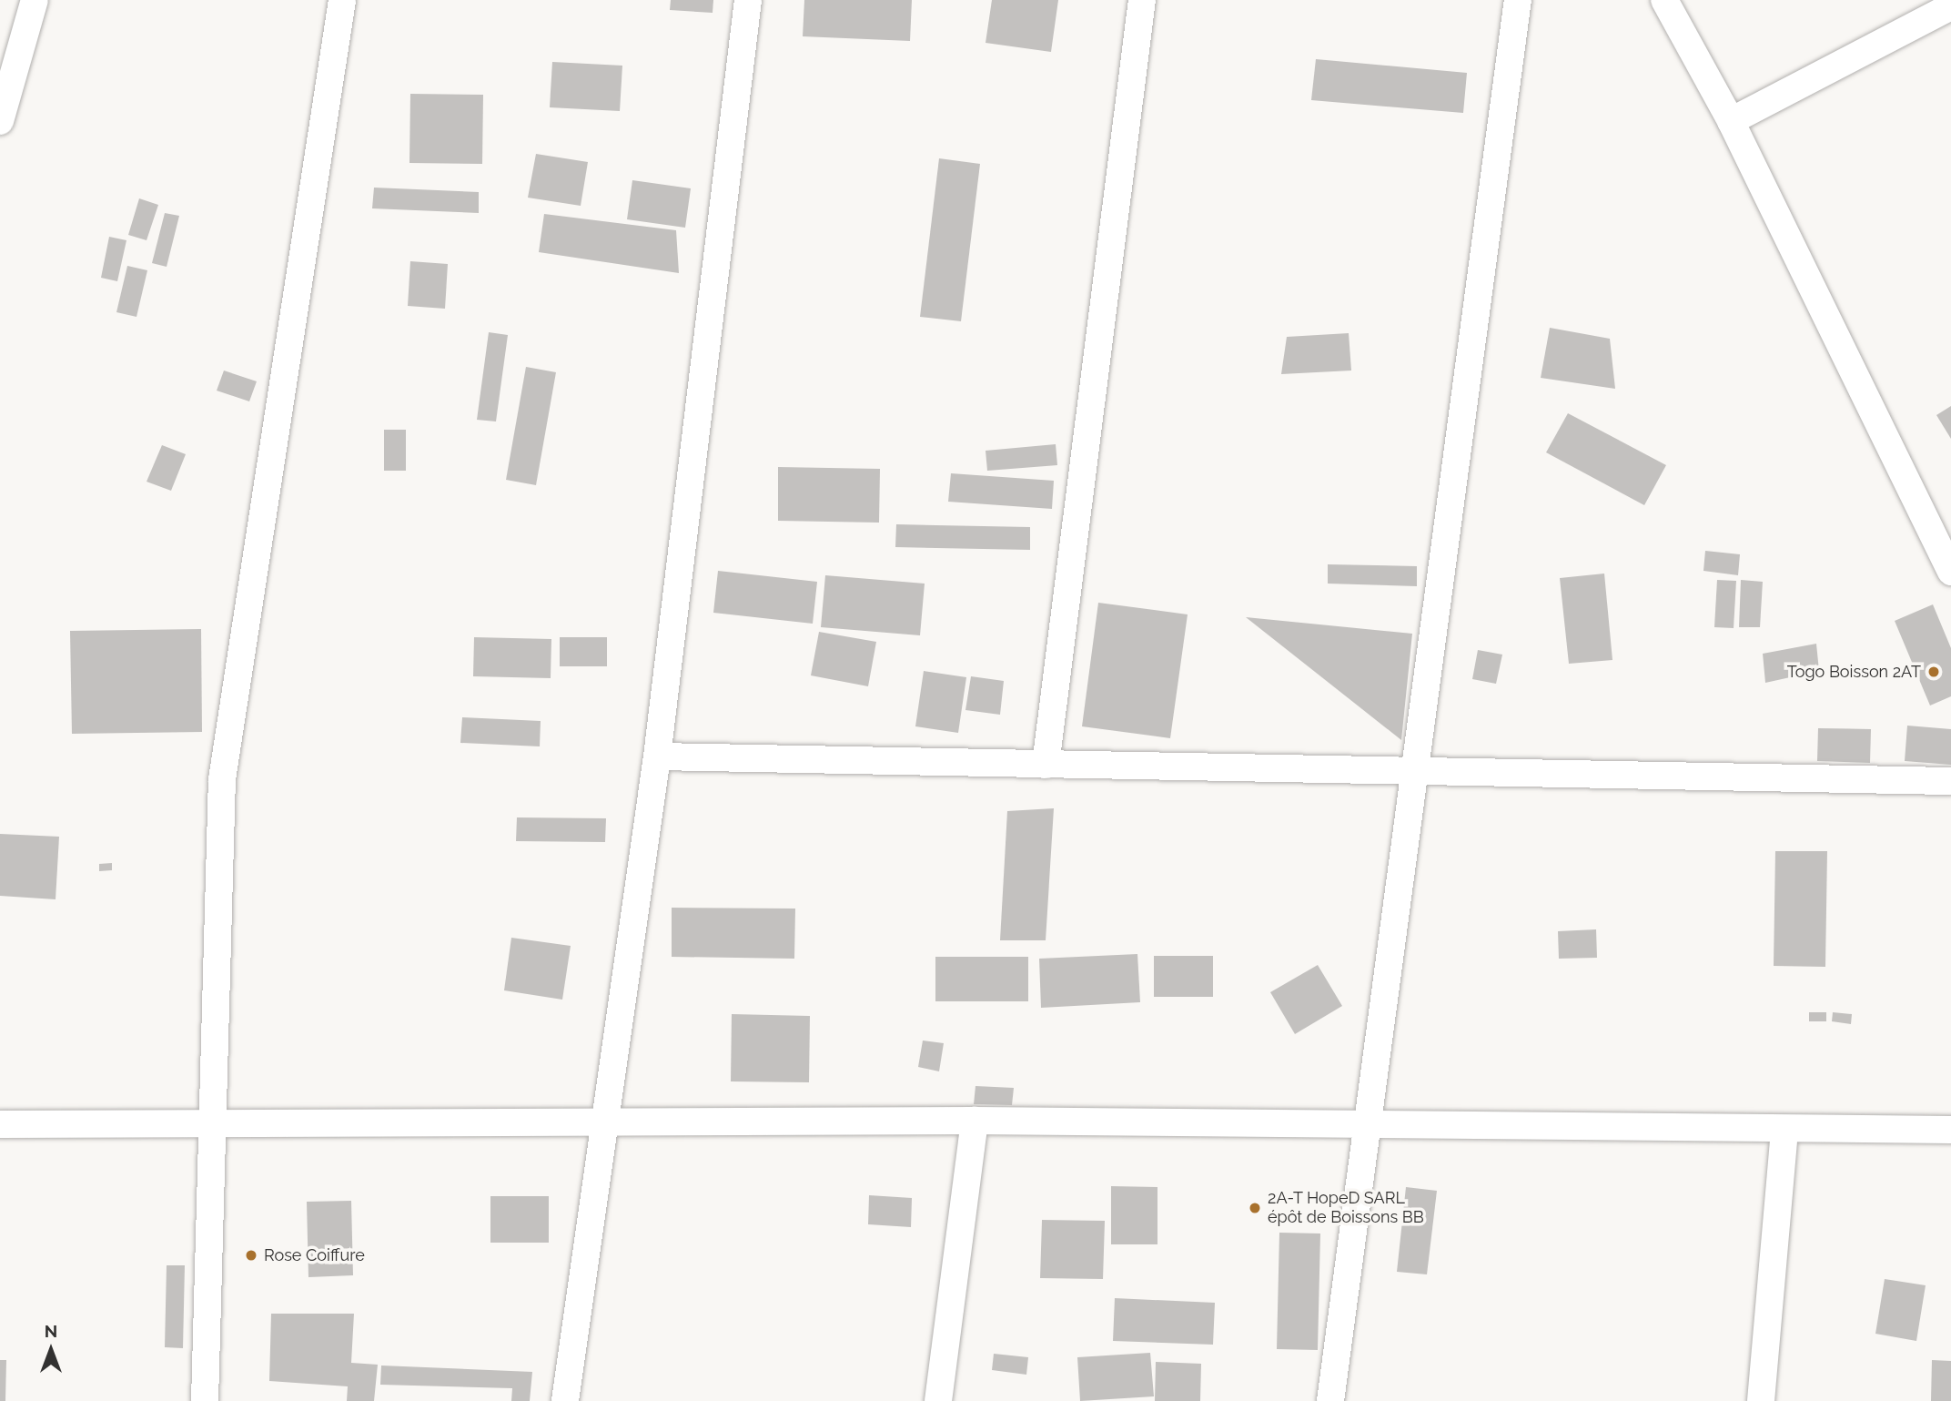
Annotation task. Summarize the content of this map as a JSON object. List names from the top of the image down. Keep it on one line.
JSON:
{"places":["Togo Boisson 2AT","2A-T HopeD SARL épôt de Boissons BB","Rose Coiffure"],"north":"top"}
